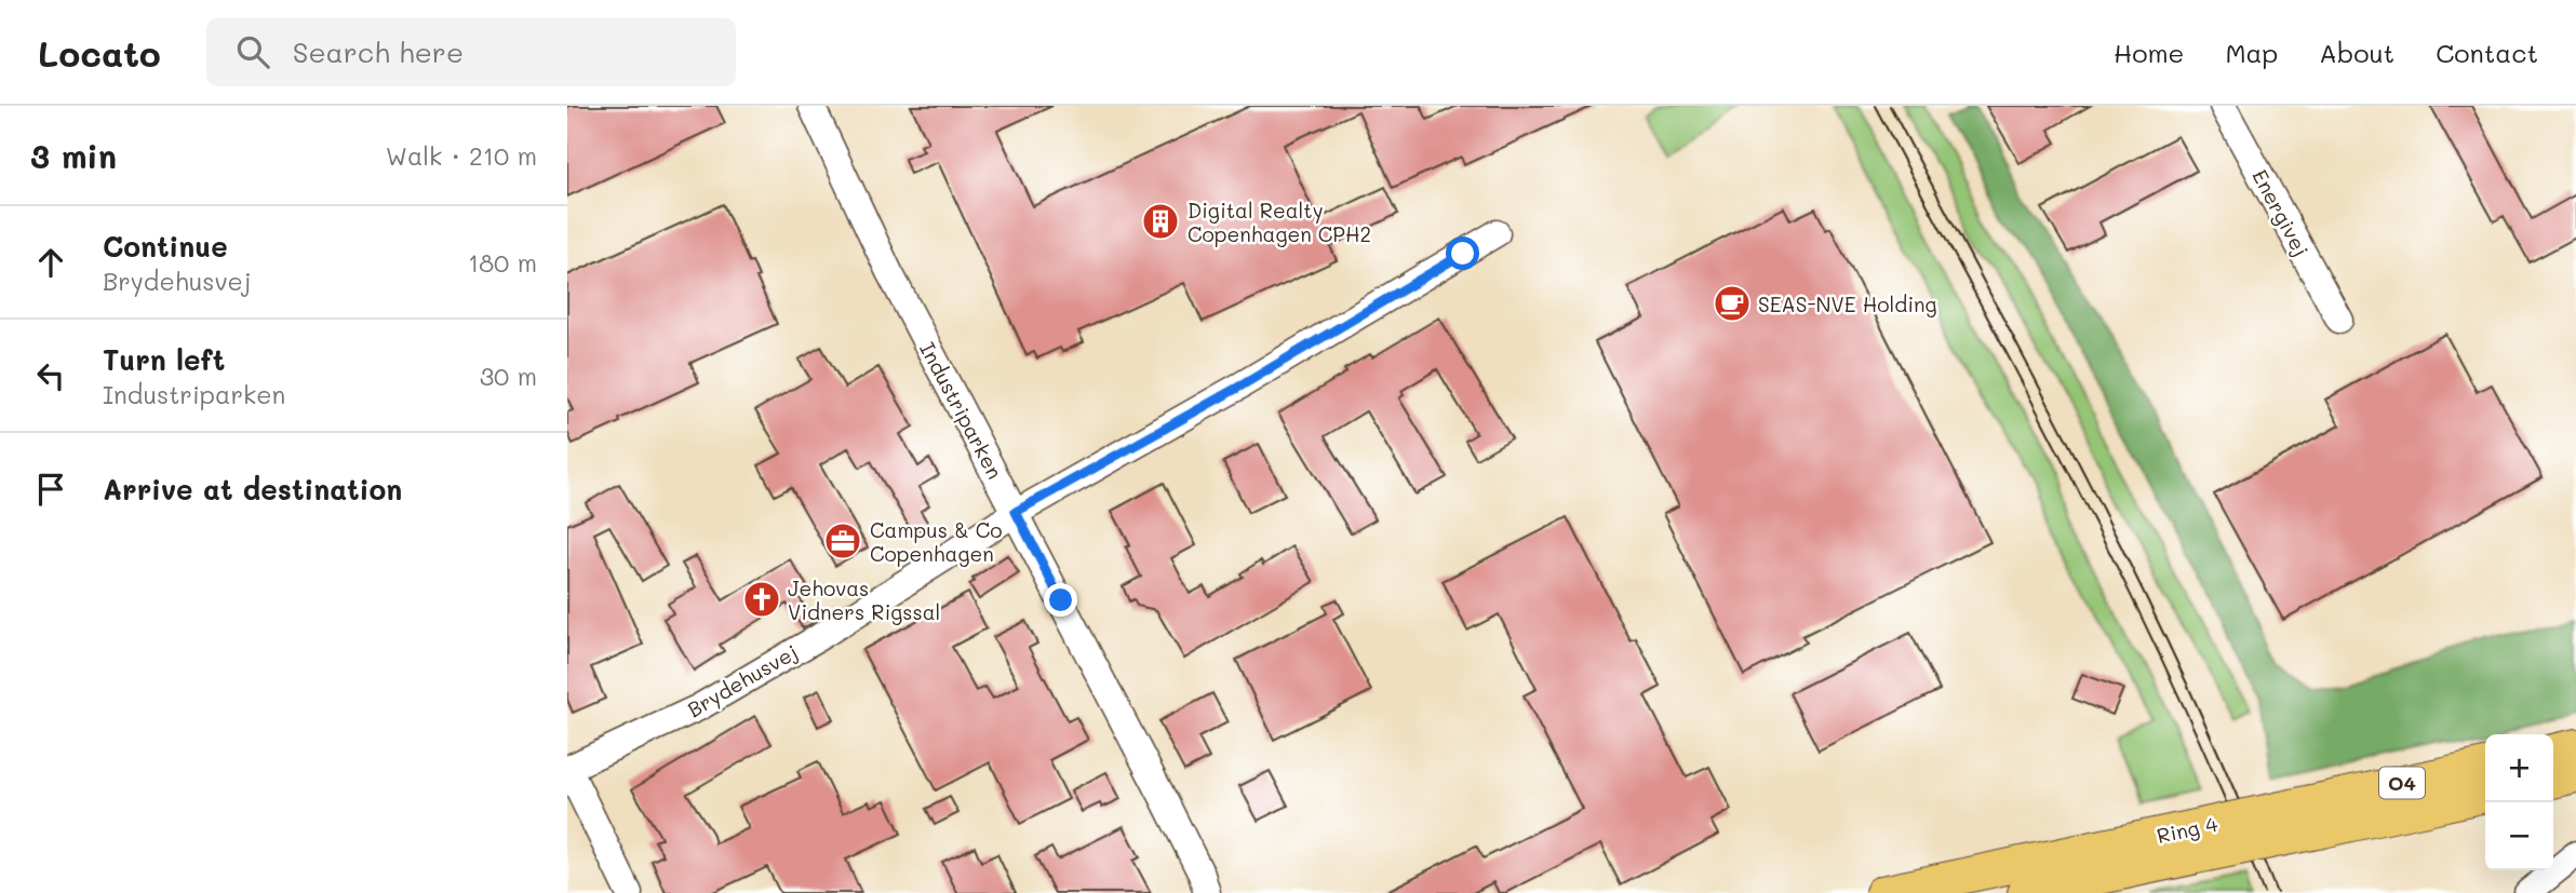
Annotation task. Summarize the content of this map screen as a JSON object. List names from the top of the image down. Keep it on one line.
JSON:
{"streets":{"main road":["O4","Ring 4"],"street":["Energivej","Industriparken","Brydehusvej"]},"crossings":[["Industriparken","Brydehusvej"]],"places":{"building":["Digital Realty Copenhagen CPH2"],"cafe":["SEAS-NVE Holding"],"office":["Campus & Co Copenhagen"],"church":["Jehovas Vidners Rigssal"]},"page":{"header":"Locato","search":"Search here","nav":["Home","Map","About","Contact"],"heading":["3 min","Walk · 210 m"],"list":[["Continue","Brydehusvej","180 m"],["Turn left","Industriparken","30 m"],"Arrive at destination"],"map_buttons":["+","−"]}}
